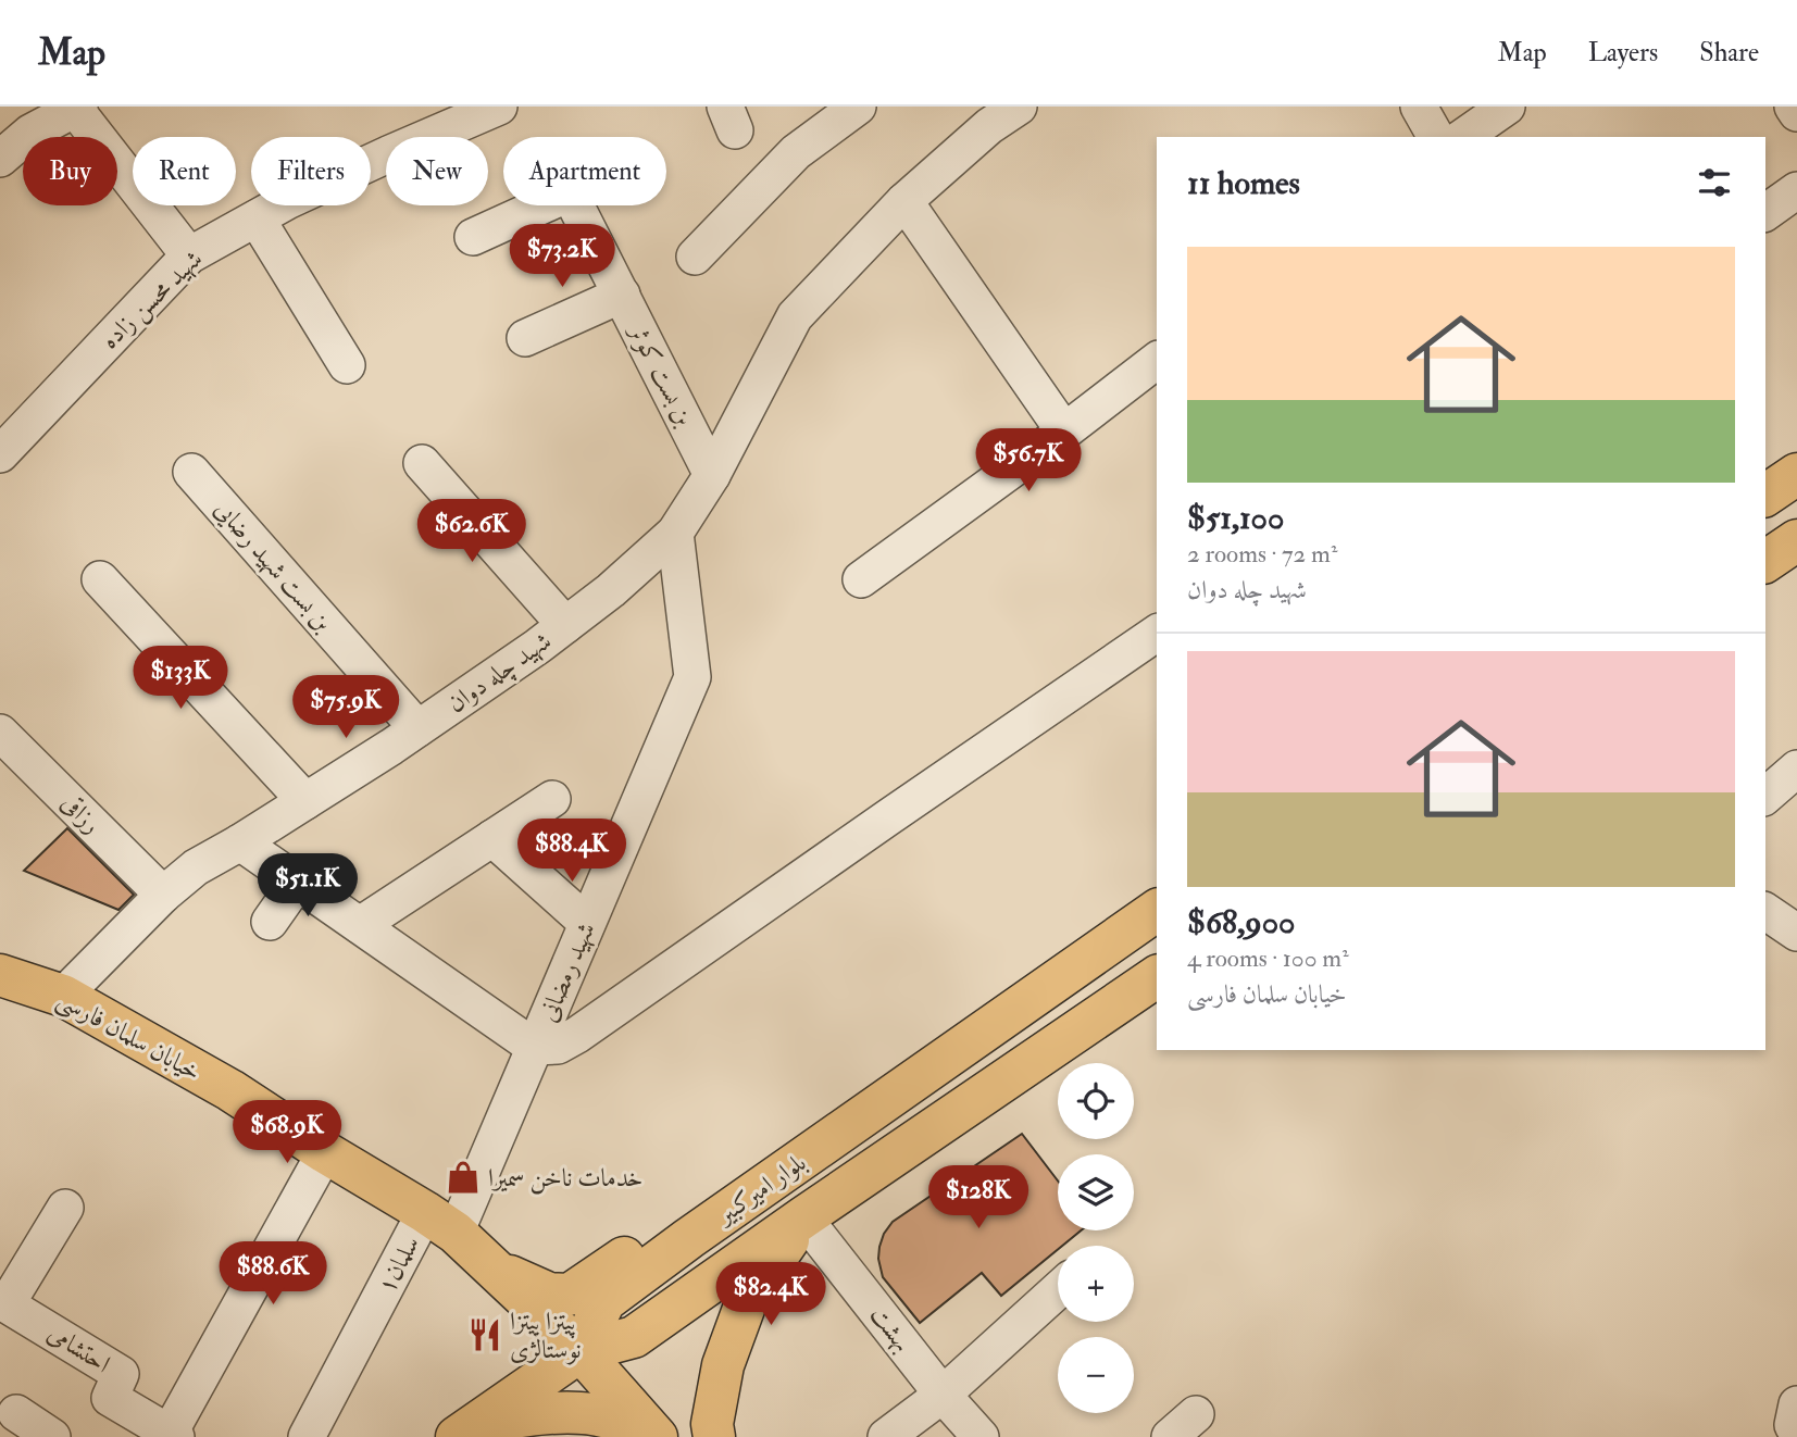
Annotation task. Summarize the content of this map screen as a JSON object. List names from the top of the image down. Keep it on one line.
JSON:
{"streets":{"main road":["خیابان سلمان فارسی","بلوار امیرکبیر"],"street":["شهید محسن زاده","بن بست کوثر","بن بست شهید رضایی","شهید چله دوان","رزاقی","شهید رمضانی","سلمان۱","بهشت","احتشامی"]},"crossings":[["بن بست کوثر","شهید چله دوان"],["بن بست شهید رضایی","شهید چله دوان"],["شهید چله دوان","رزاقی"],["شهید چله دوان","شهید رمضانی"],["شهید چله دوان","خیابان سلمان فارسی"],["شهید رمضانی","خیابان سلمان فارسی"],["شهید رمضانی","سلمان۱"],["خیابان سلمان فارسی","بلوار امیرکبیر"],["خیابان سلمان فارسی","سلمان۱"],["بلوار امیرکبیر","بهشت"]],"places":{"shop":["خدمات ناخن سمیرا"],"restaurant":["پیتزا پیتزا نوستالژی"]},"page":{"header":"Map","nav":["Map","Layers","Share"],"chip":["Buy","Rent","Filters","New","Apartment"],"heading":"11 homes","price":["$73.2K","$56.7K","$62.6K","$133K","$75.9K","$88.4K","$51.1K","$68.9K","$128K","$88.6K","$82.4K"],"list":[{"name":"$51,100","note":"2 rooms · 72 m² · شهید چله دوان"},{"name":"$68,900","note":"4 rooms · 100 m² · خیابان سلمان فارسی"}],"map_buttons":["+","−"]}}
